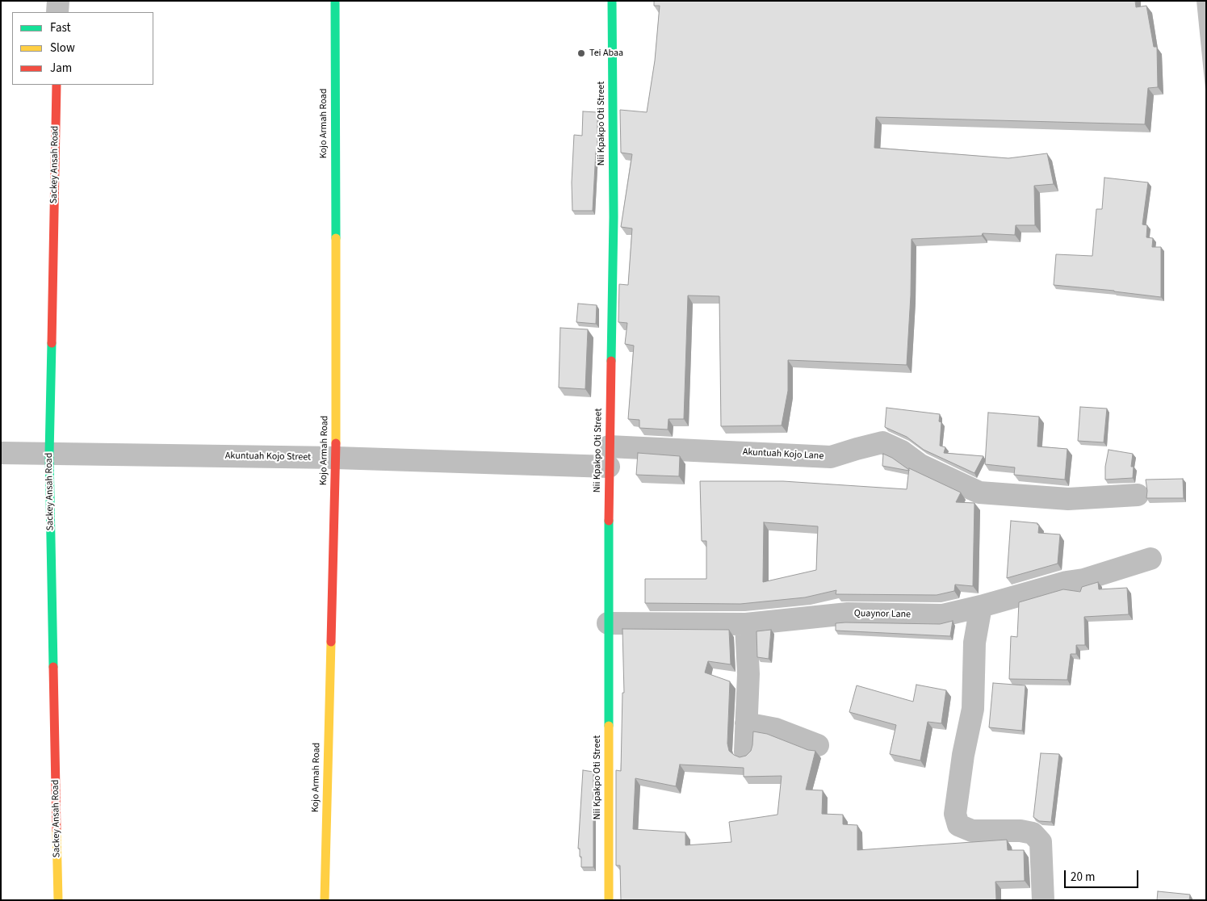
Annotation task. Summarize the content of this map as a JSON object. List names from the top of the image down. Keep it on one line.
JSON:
{"streets":{"street":["Kojo Armah Road","Nii Kpakpo Oti Street","Sackey Ansah Road","Akuntuah Kojo Lane","Akuntuah Kojo Street","Quaynor Lane"]},"crossings":[["Kojo Armah Road","Akuntuah Kojo Street"],["Nii Kpakpo Oti Street","Akuntuah Kojo Lane"],["Nii Kpakpo Oti Street","Akuntuah Kojo Street"],["Nii Kpakpo Oti Street","Quaynor Lane"],["Sackey Ansah Road","Akuntuah Kojo Street"],["Akuntuah Kojo Lane","Akuntuah Kojo Street"]],"places":["Tei Abaa"],"legend":["Fast","Slow","Jam"],"scale_bar":"20 m"}
